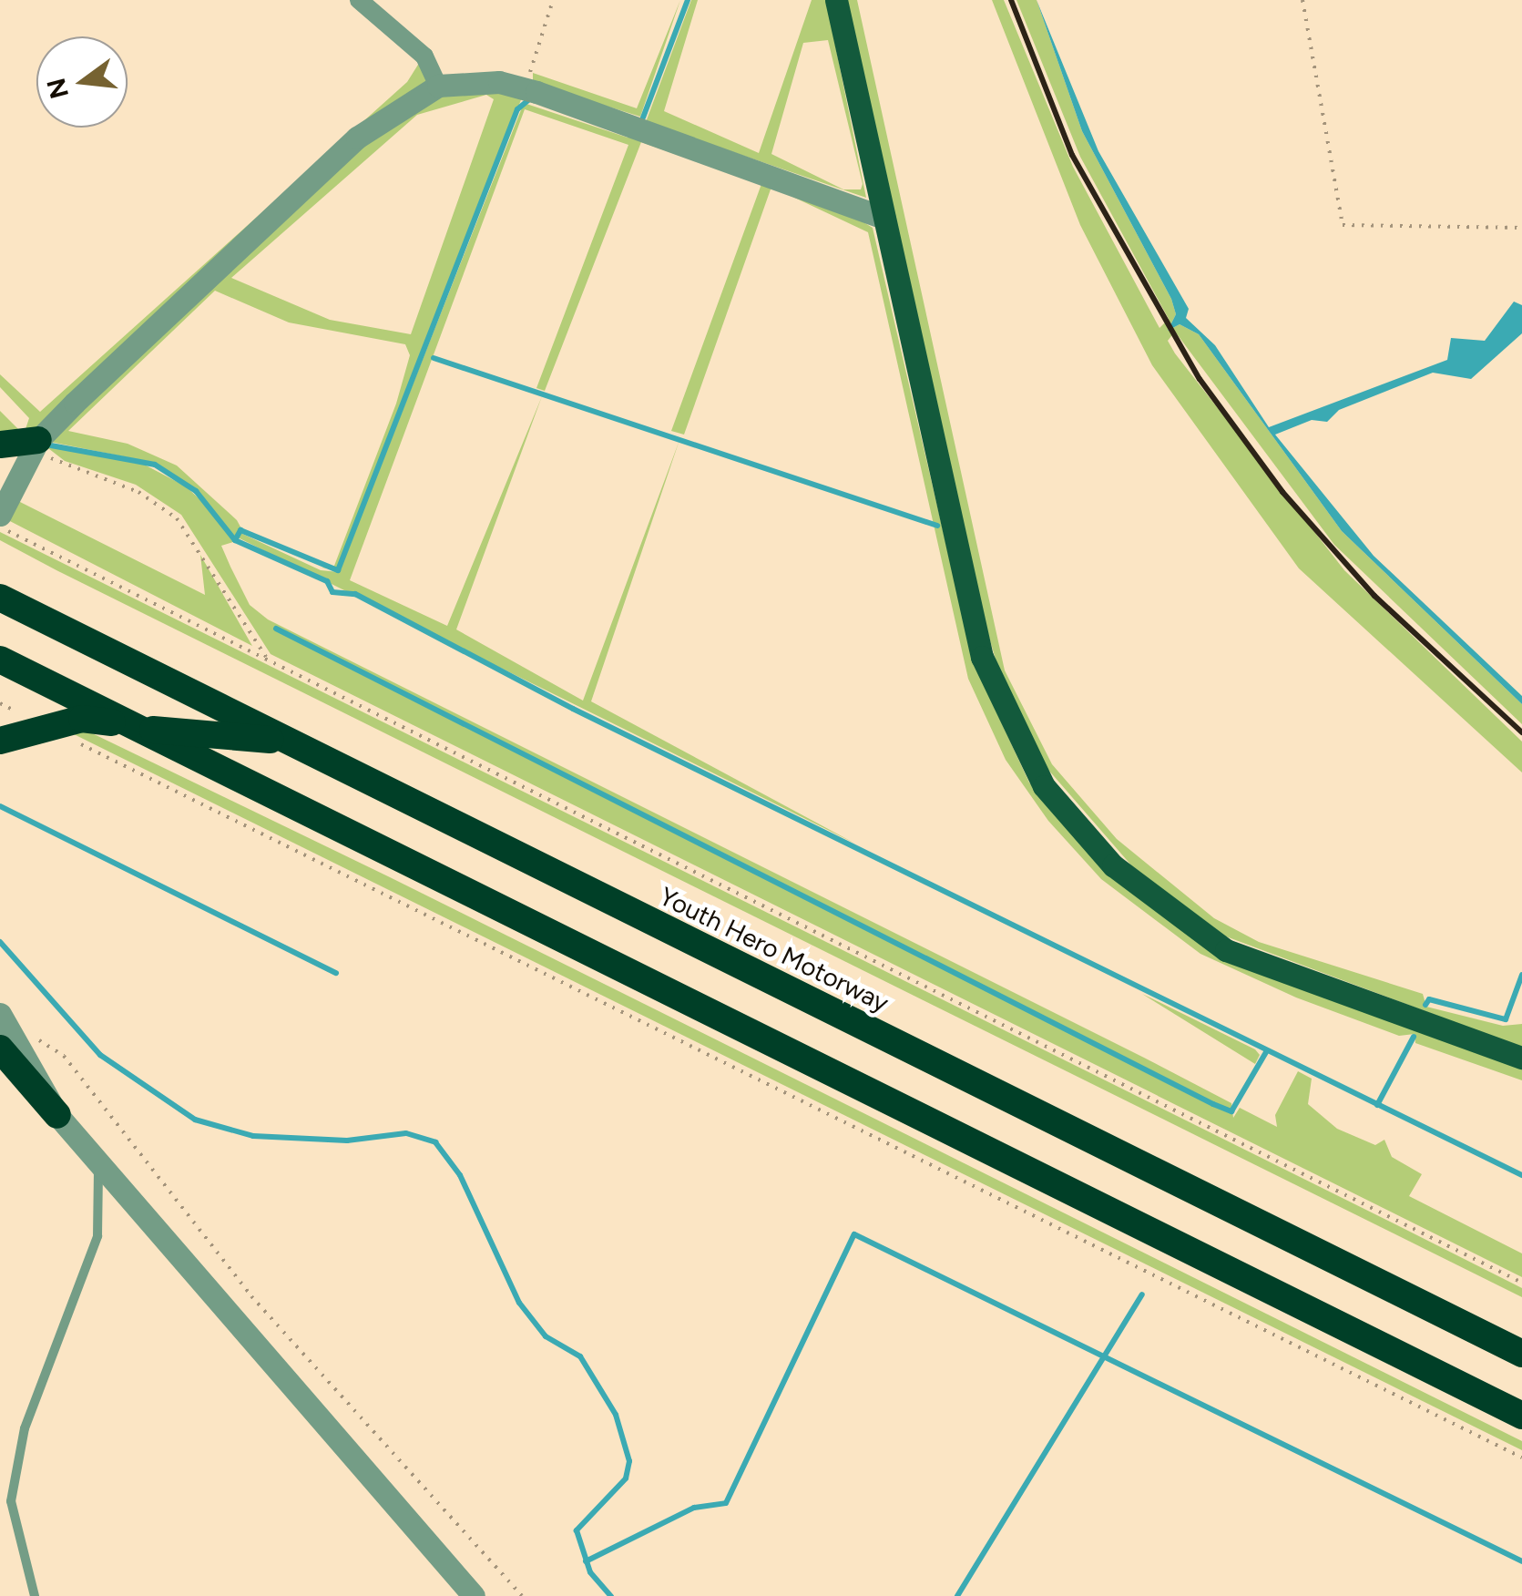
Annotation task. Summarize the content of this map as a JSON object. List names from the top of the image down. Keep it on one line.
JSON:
{"streets":{"highway":["Youth Hero Motorway"]},"north":"left"}
